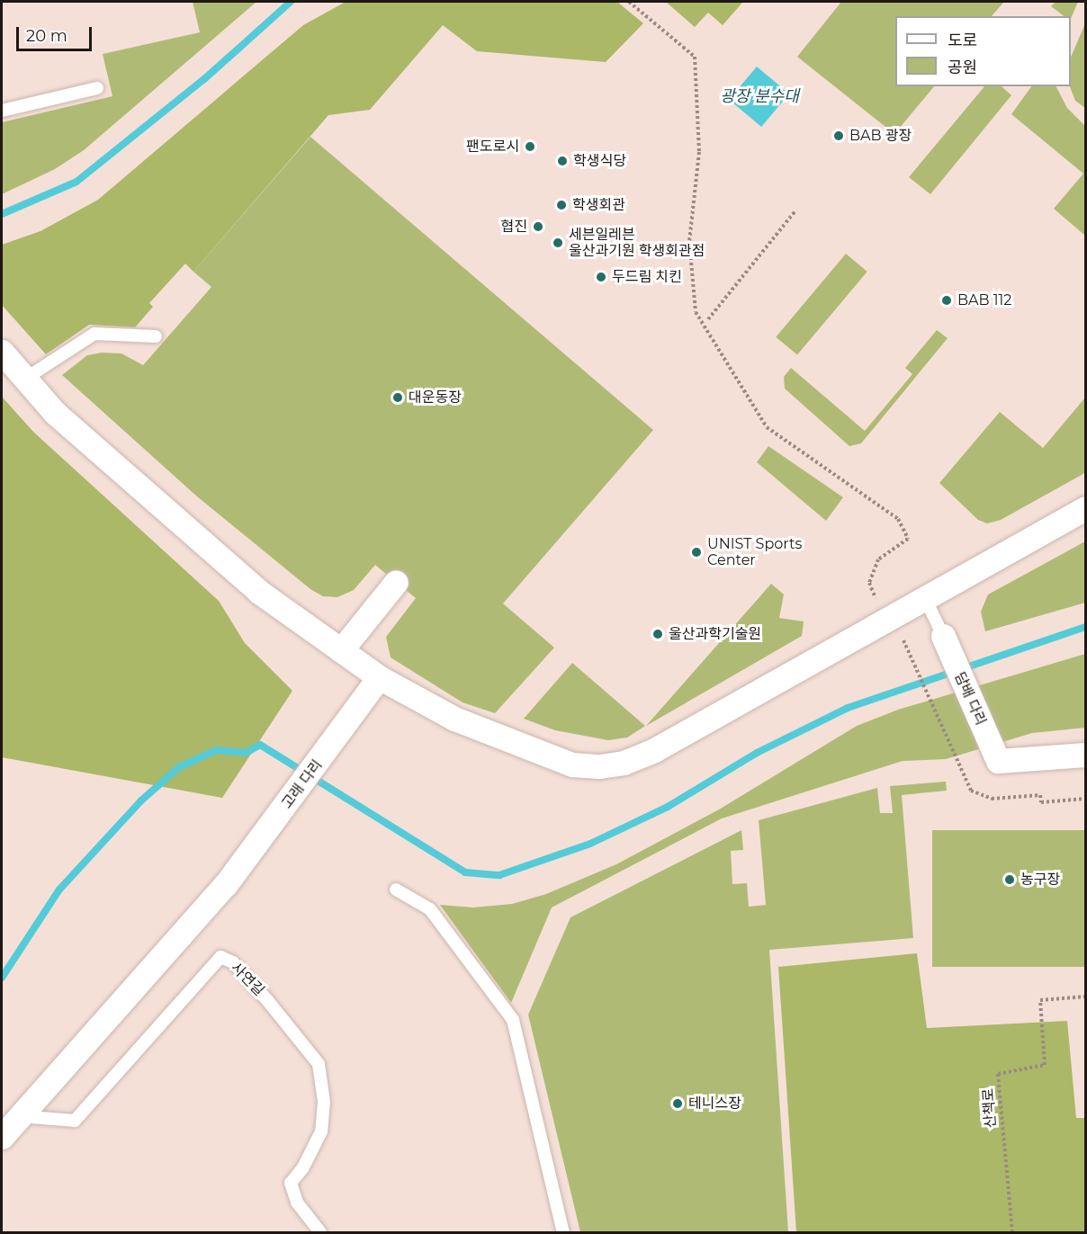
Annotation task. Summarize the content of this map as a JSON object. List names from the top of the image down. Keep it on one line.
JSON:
{"streets":{"street":["담배 다리","고래 다리"],"lane":["사연길"],"path":["산책로"]},"crossings":[["고래 다리","사연길"]],"water":["광장 분수대"],"places":["BAB 광장","팬도로시","학생식당","학생회관","협진","세븐일레븐 울산과기원 학생회관점","두드림 치킨","BAB 112","대운동장","UNIST Sports Center","울산과학기술원","농구장","테니스장"],"legend":["도로","공원"],"scale_bar":"20 m"}
